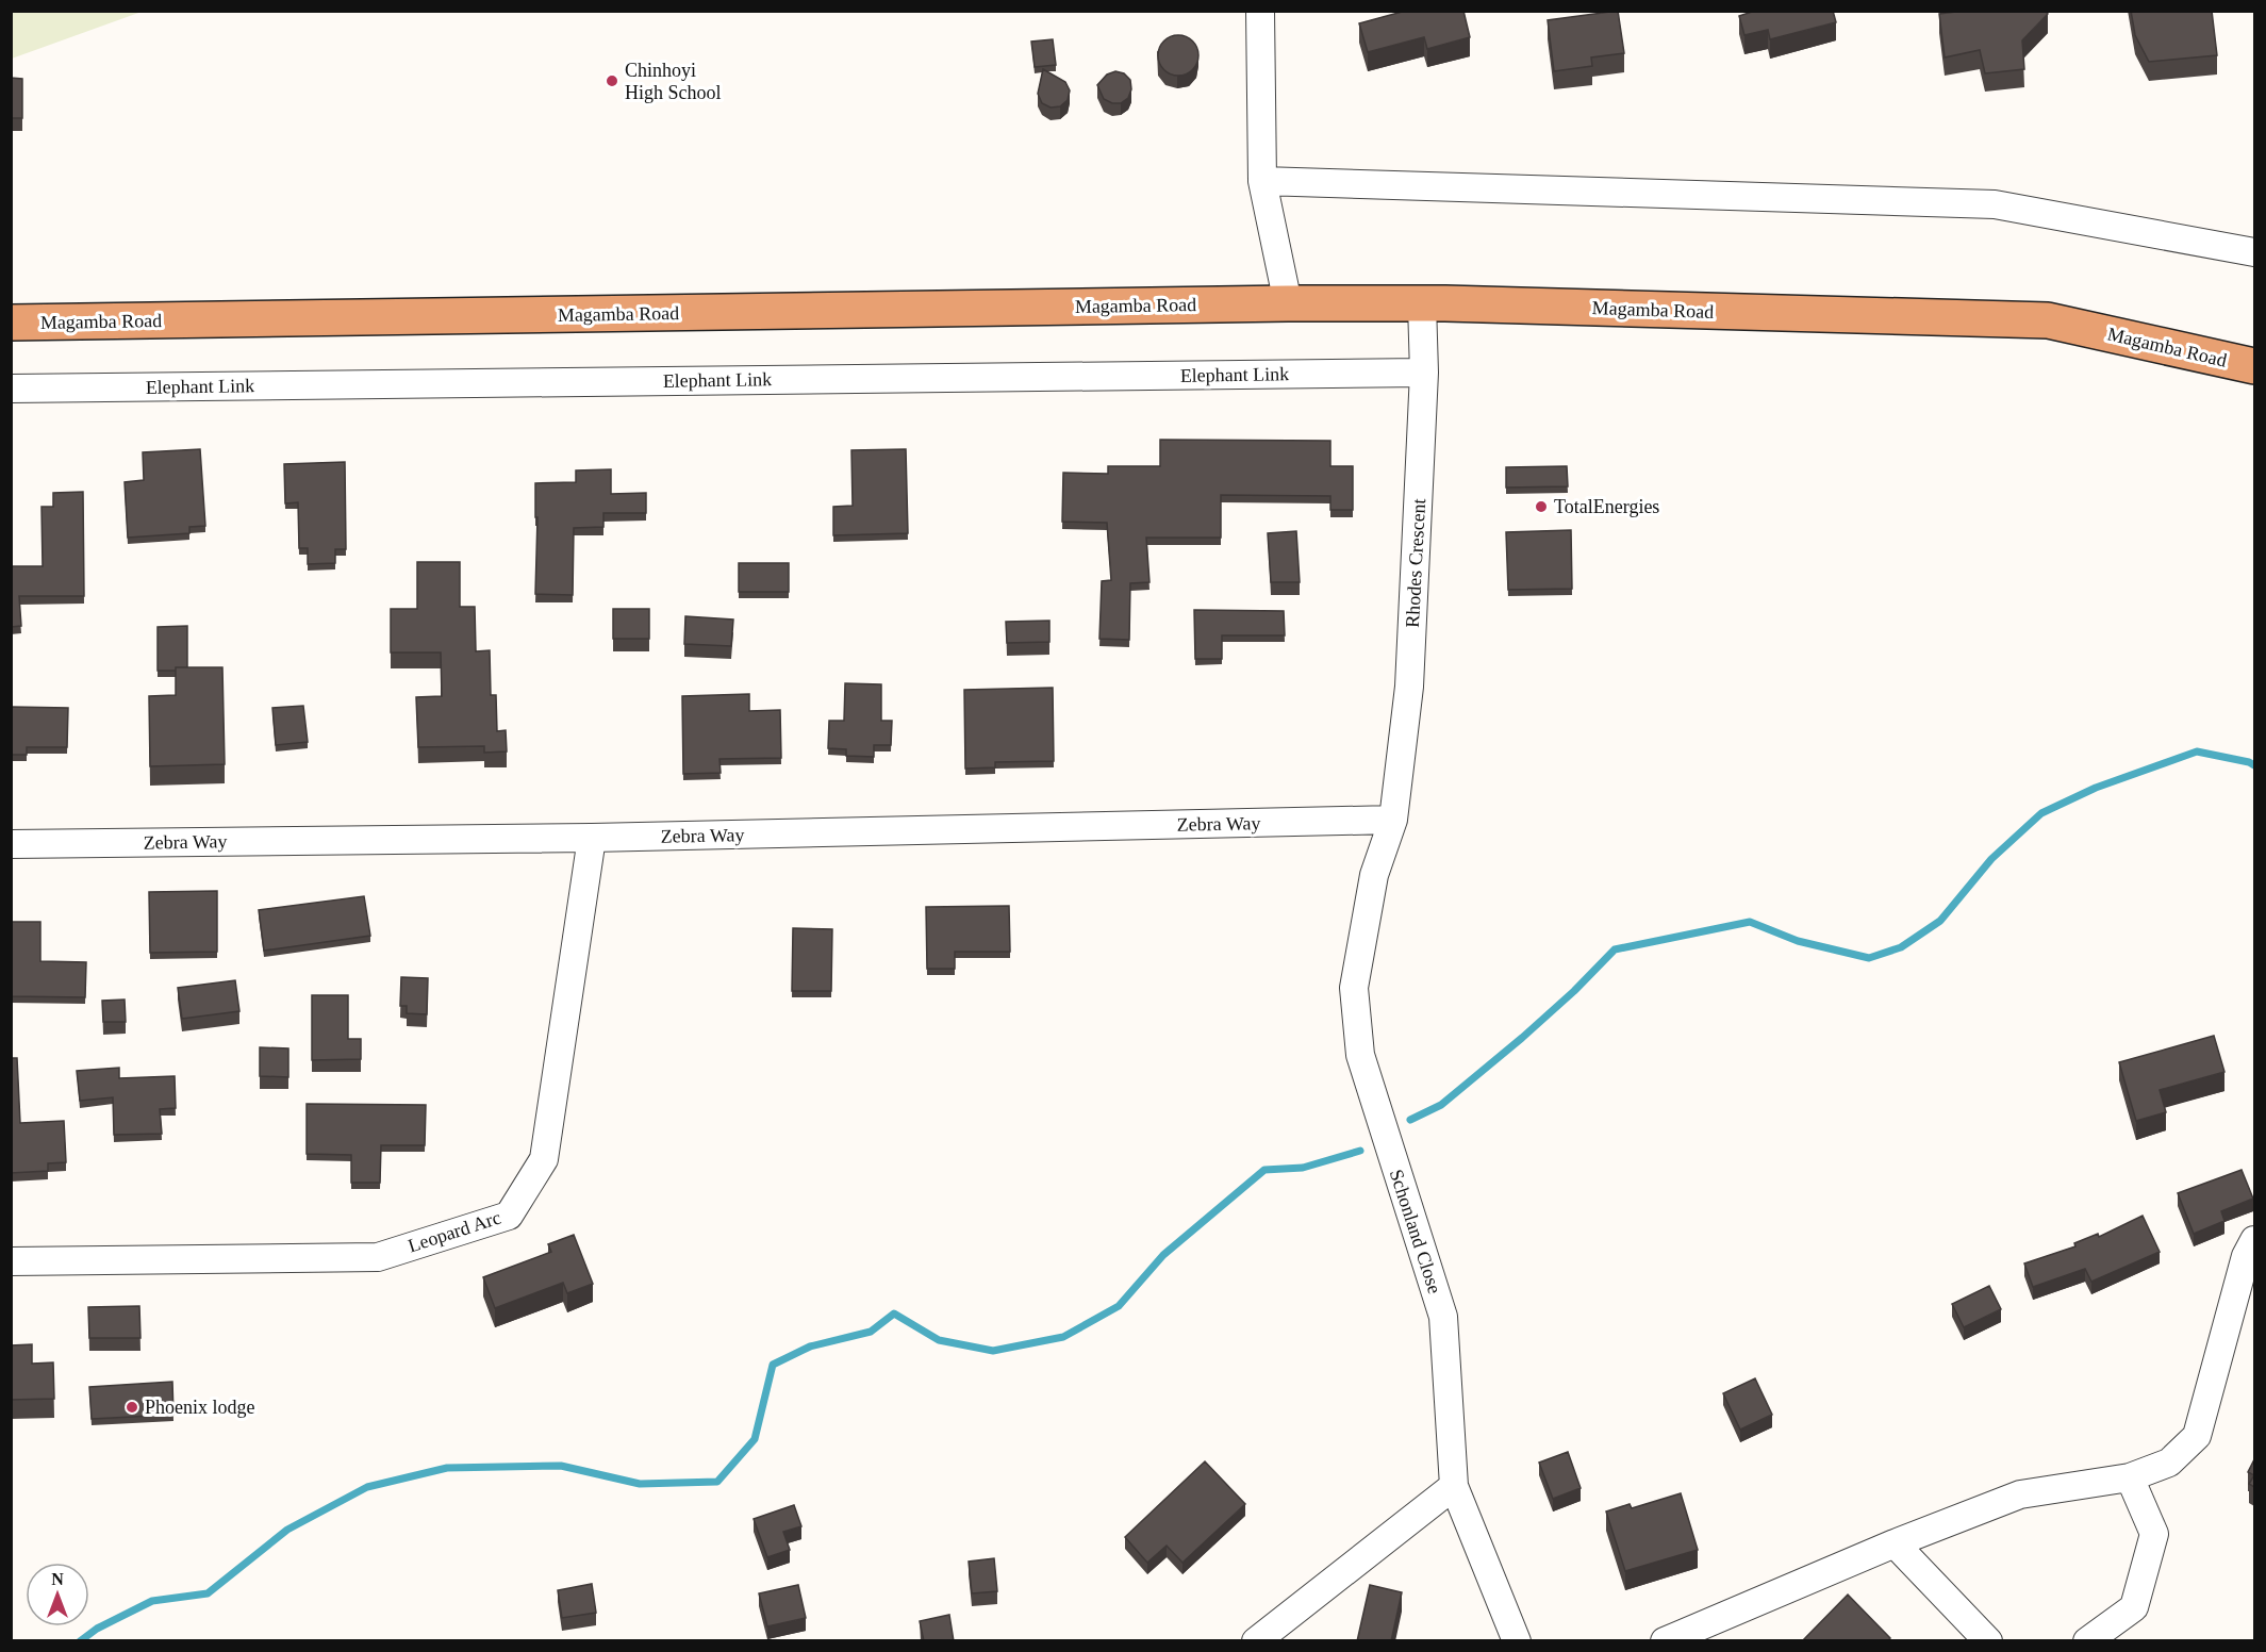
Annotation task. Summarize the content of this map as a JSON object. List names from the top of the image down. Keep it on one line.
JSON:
{"streets":{"highway":["Magamba Road"],"street":["Elephant Link","Rhodes Crescent","Zebra Way","Leopard Arc","Schonland Close"]},"crossings":[["Magamba Road","Rhodes Crescent"],["Elephant Link","Rhodes Crescent"],["Rhodes Crescent","Zebra Way"],["Rhodes Crescent","Schonland Close"],["Zebra Way","Leopard Arc"],["Zebra Way","Schonland Close"]],"places":["Chinhoyi High School","TotalEnergies","Phoenix lodge"],"north":"top"}
